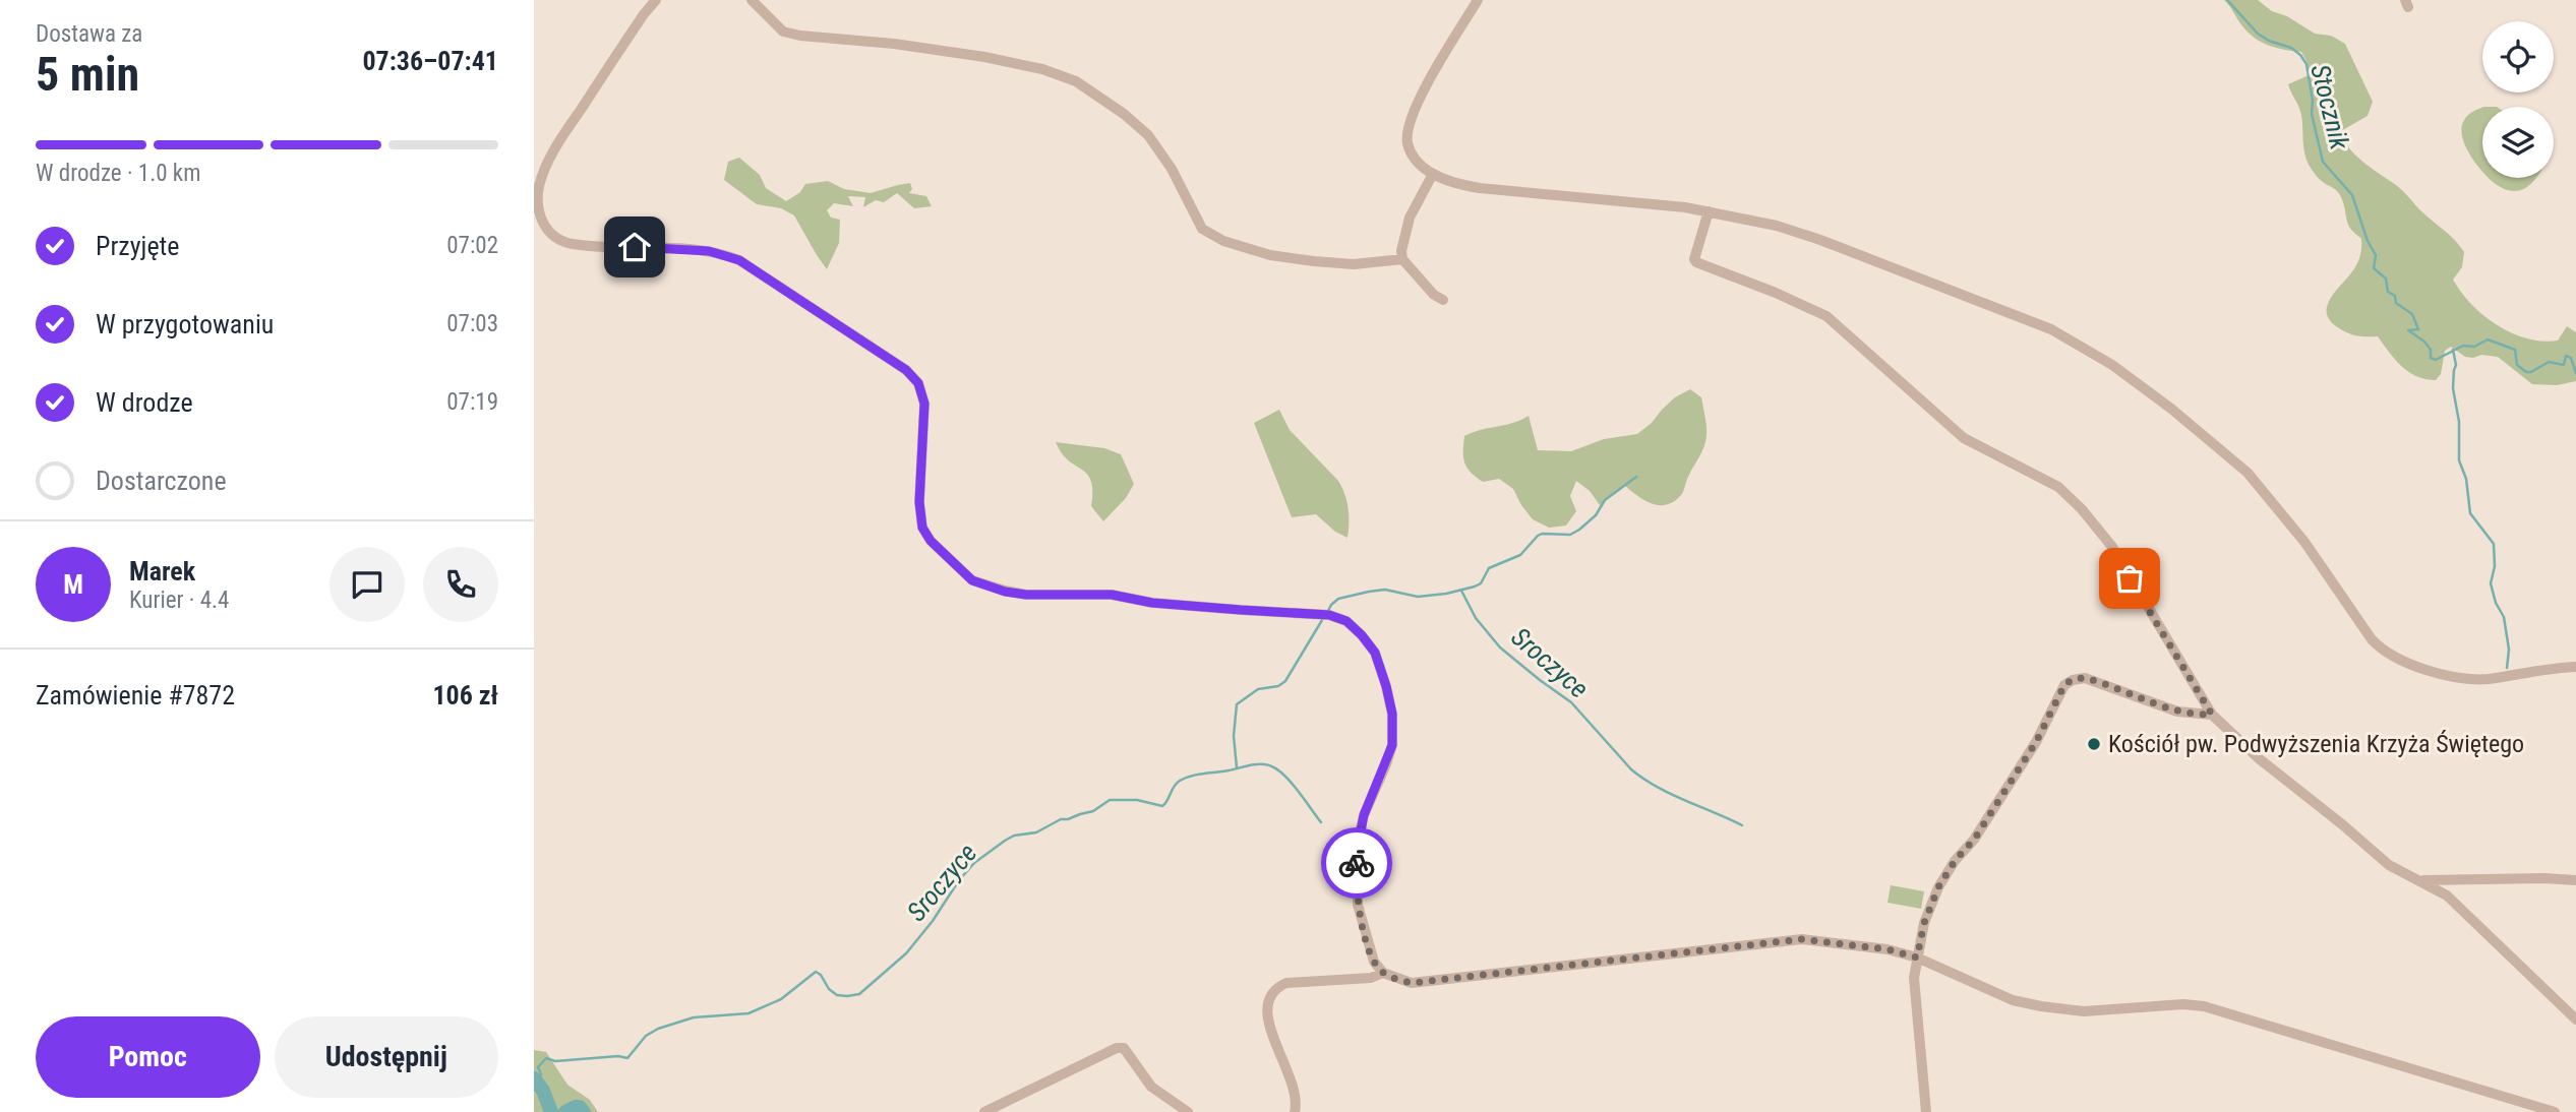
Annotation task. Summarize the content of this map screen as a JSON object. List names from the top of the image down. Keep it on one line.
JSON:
{"water":["Stocznik","Sroczyce"],"places":["Kościół pw. Podwyższenia Krzyża Świętego"],"page":{"heading":["5 min","Dostawa za","07:36–07:41"],"panel":["Marek","Kurier · 4.4","Zamówienie #7872","106 zł"],"bar":"W drodze · 1.0 km","list":[["Przyjęte","07:02"],["W przygotowaniu","07:03"],["W drodze","07:19"],"Dostarczone"],"round":"M","buttons":["Pomoc","Udostępnij"]}}
